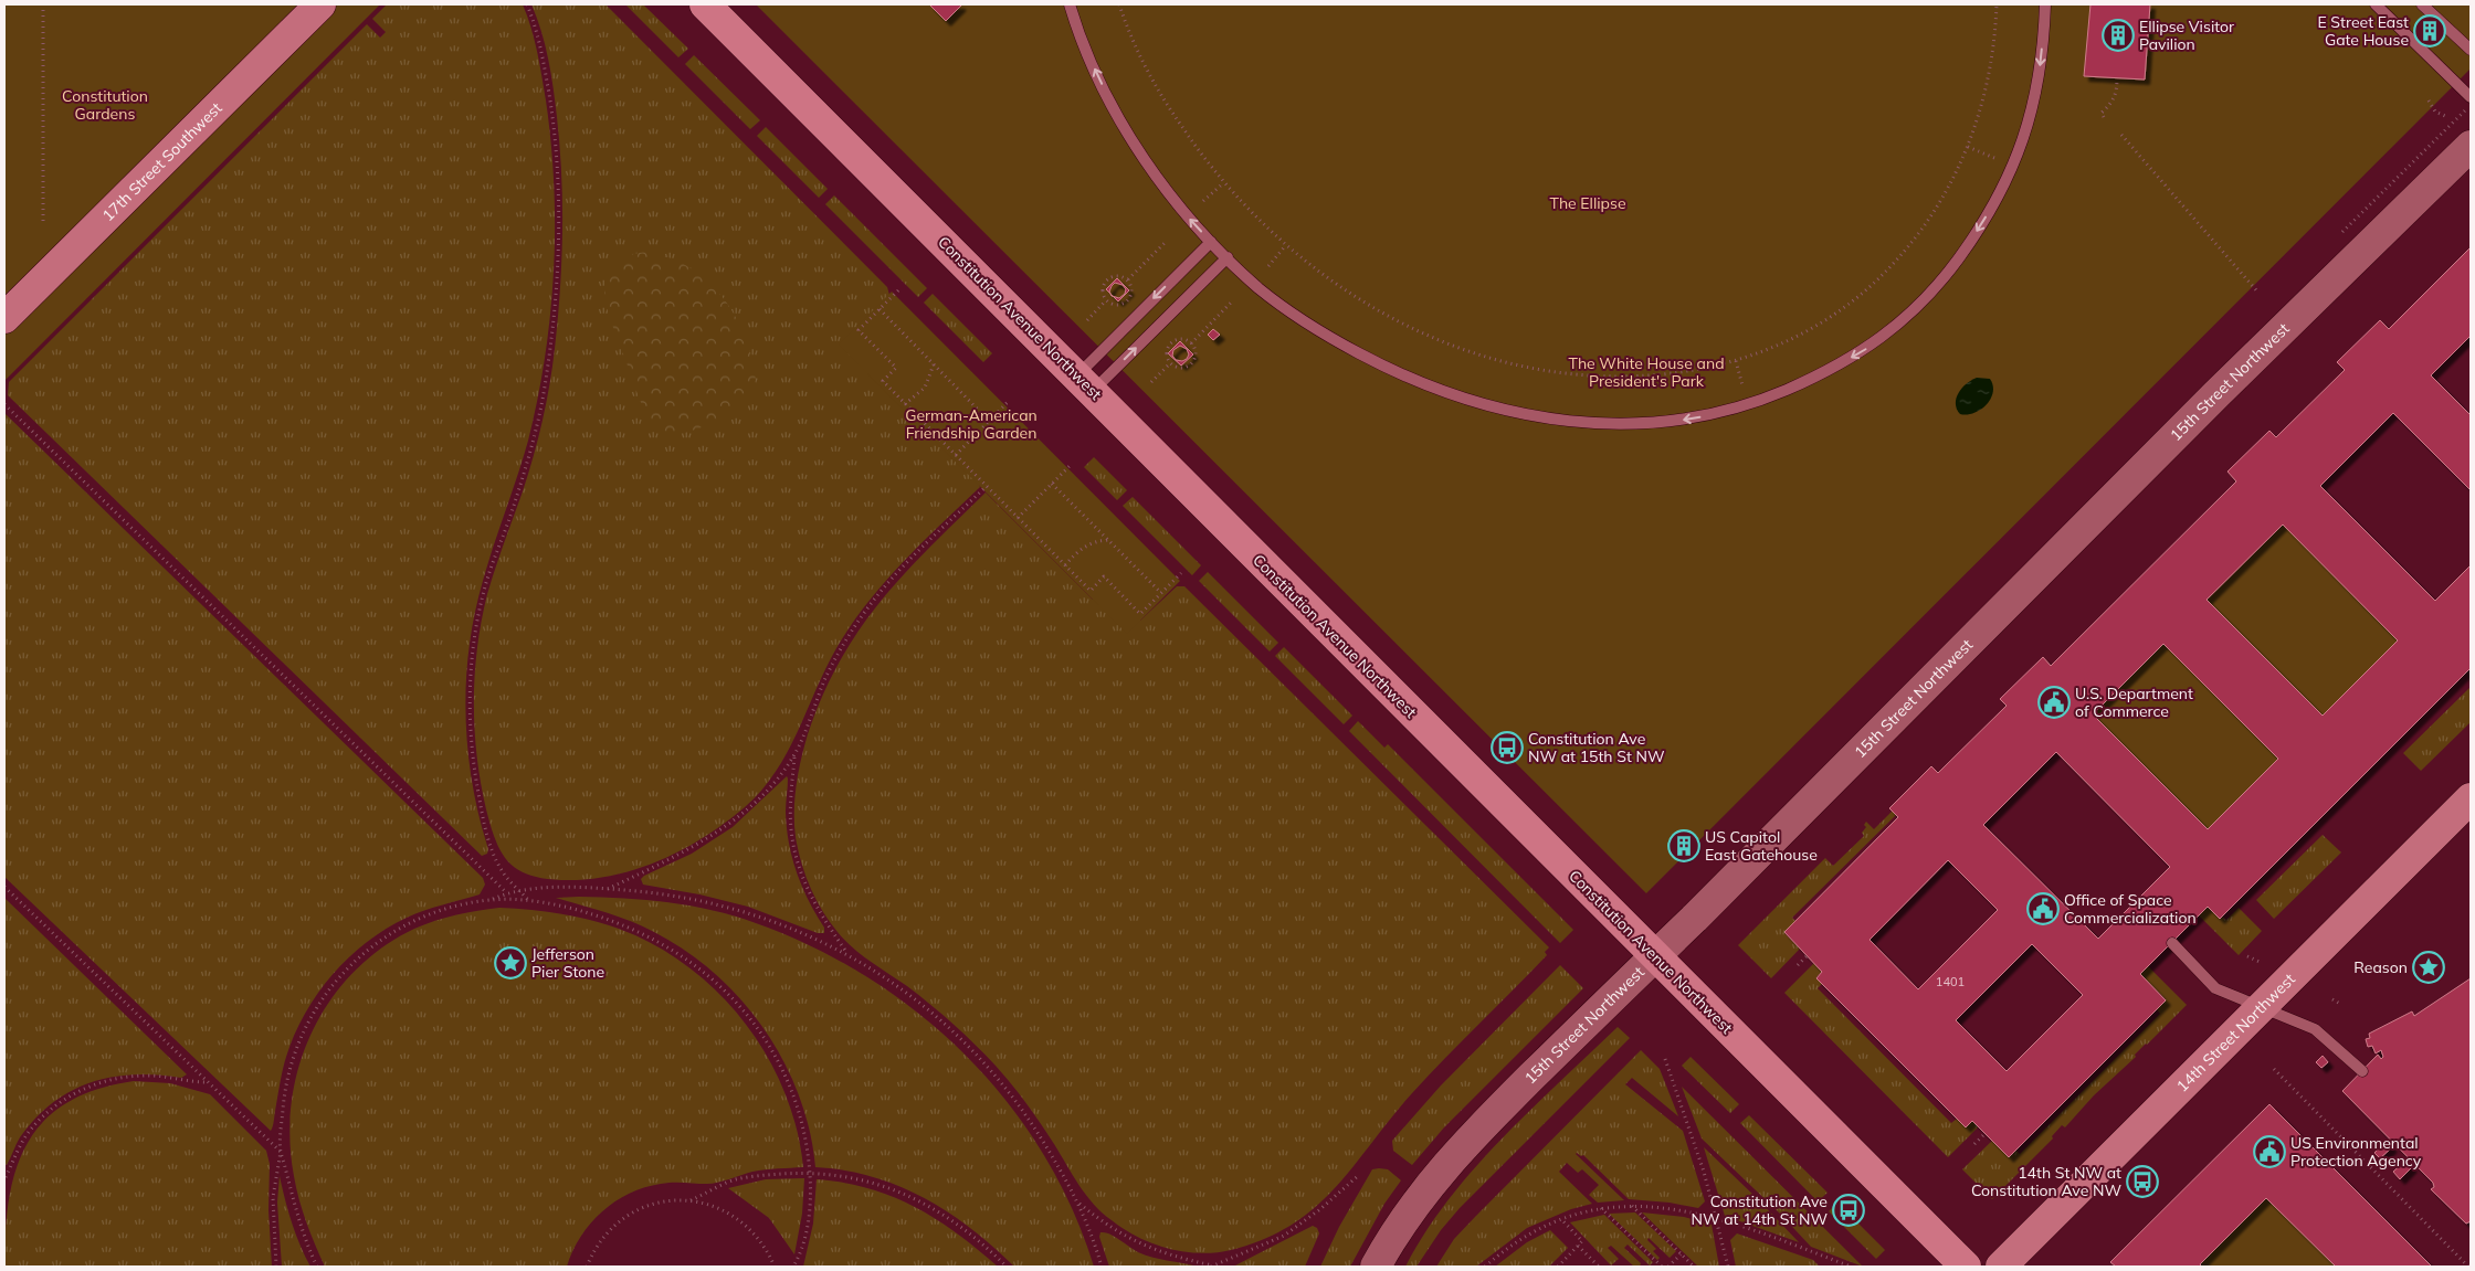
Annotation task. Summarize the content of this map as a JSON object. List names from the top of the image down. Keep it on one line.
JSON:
{"streets":{"highway":["Constitution Avenue Northwest"],"main road":["17th Street Southwest","15th Street Northwest","14th Street Northwest"]},"crossings":[["Constitution Avenue Northwest","15th Street Northwest"]],"parks":["Constitution Gardens","The Ellipse","The White House and President's Park","German-American Friendship Garden"],"places":{"building":["E Street East Gate House","Ellipse Visitor Pavilion","US Capitol East Gatehouse"],"public building":["U.S. Department of Commerce","Office of Space Commercialization","US Environmental Protection Agency"],"bus stop":["Constitution Ave NW at 15th St NW","14th St NW at Constitution Ave NW","Constitution Ave NW at 14th St NW"],"place":["Jefferson Pier Stone","Reason"]},"house_numbers":["1401"]}
